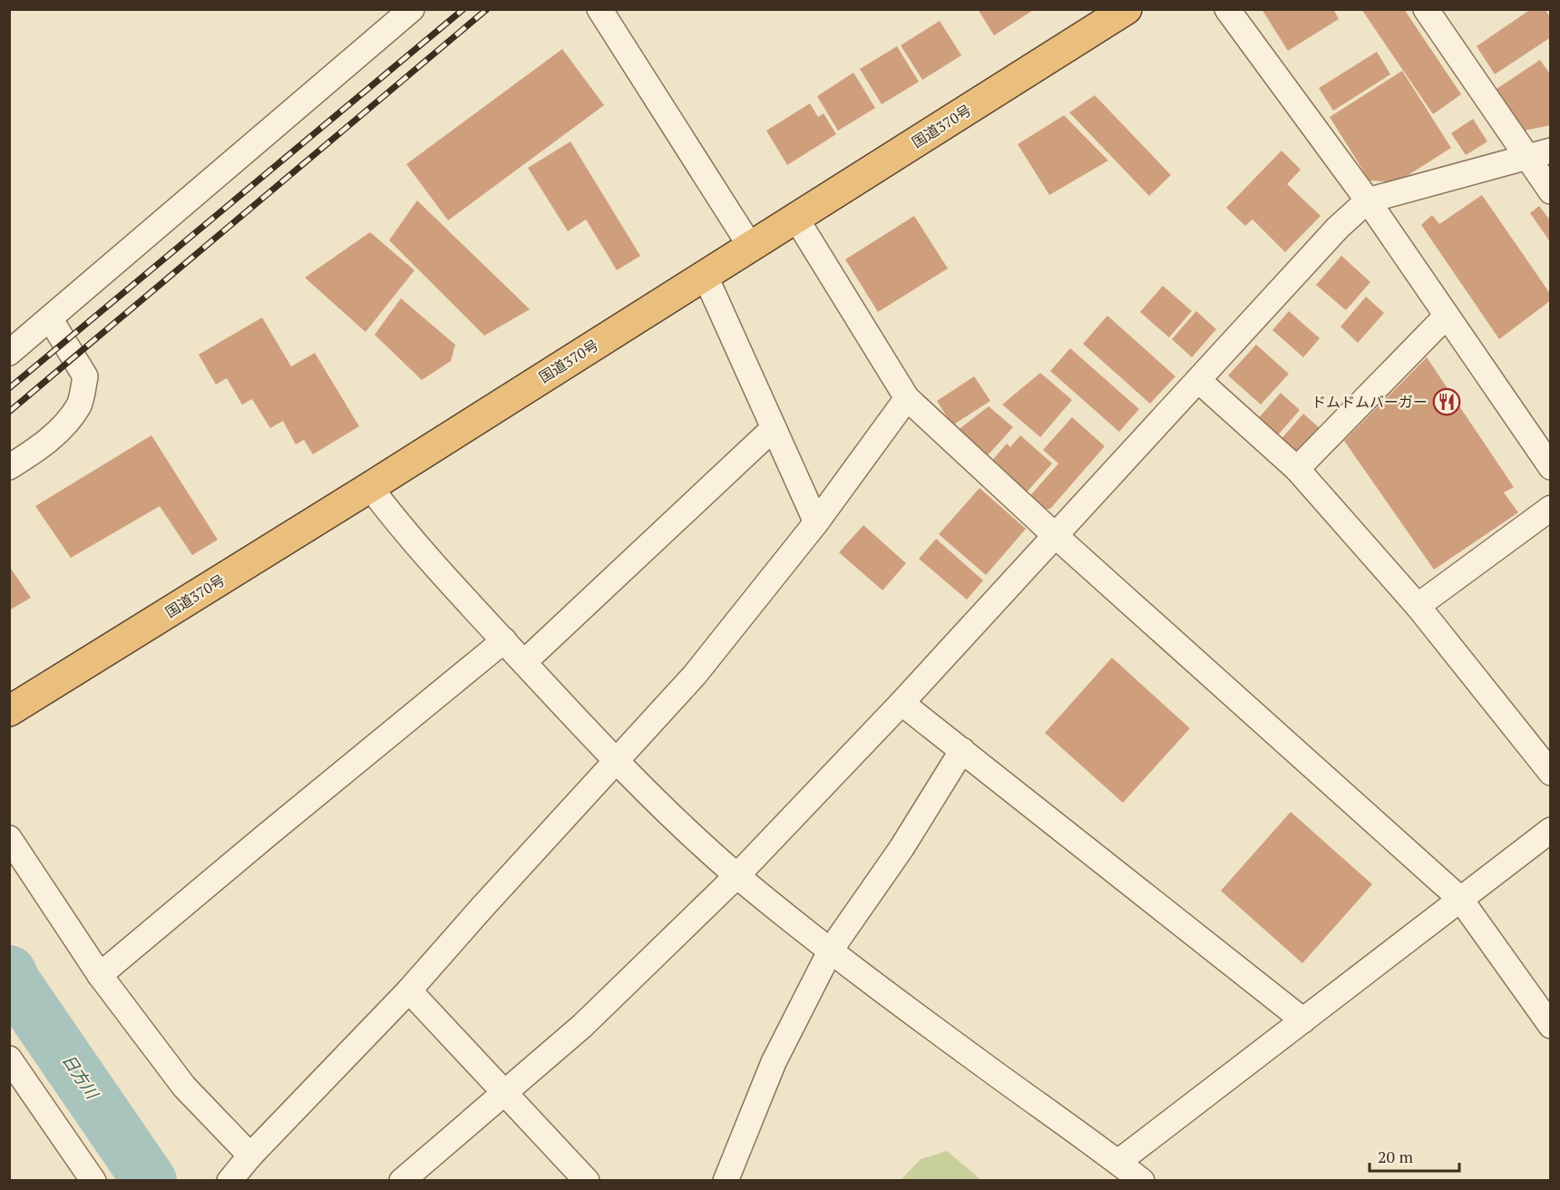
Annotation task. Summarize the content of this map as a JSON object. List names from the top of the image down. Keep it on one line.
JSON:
{"streets":{"highway":["国道370号"]},"water":["日方川"],"places":{"restaurant":["ドムドムバーガー"]},"scale_bar":"20 m"}
